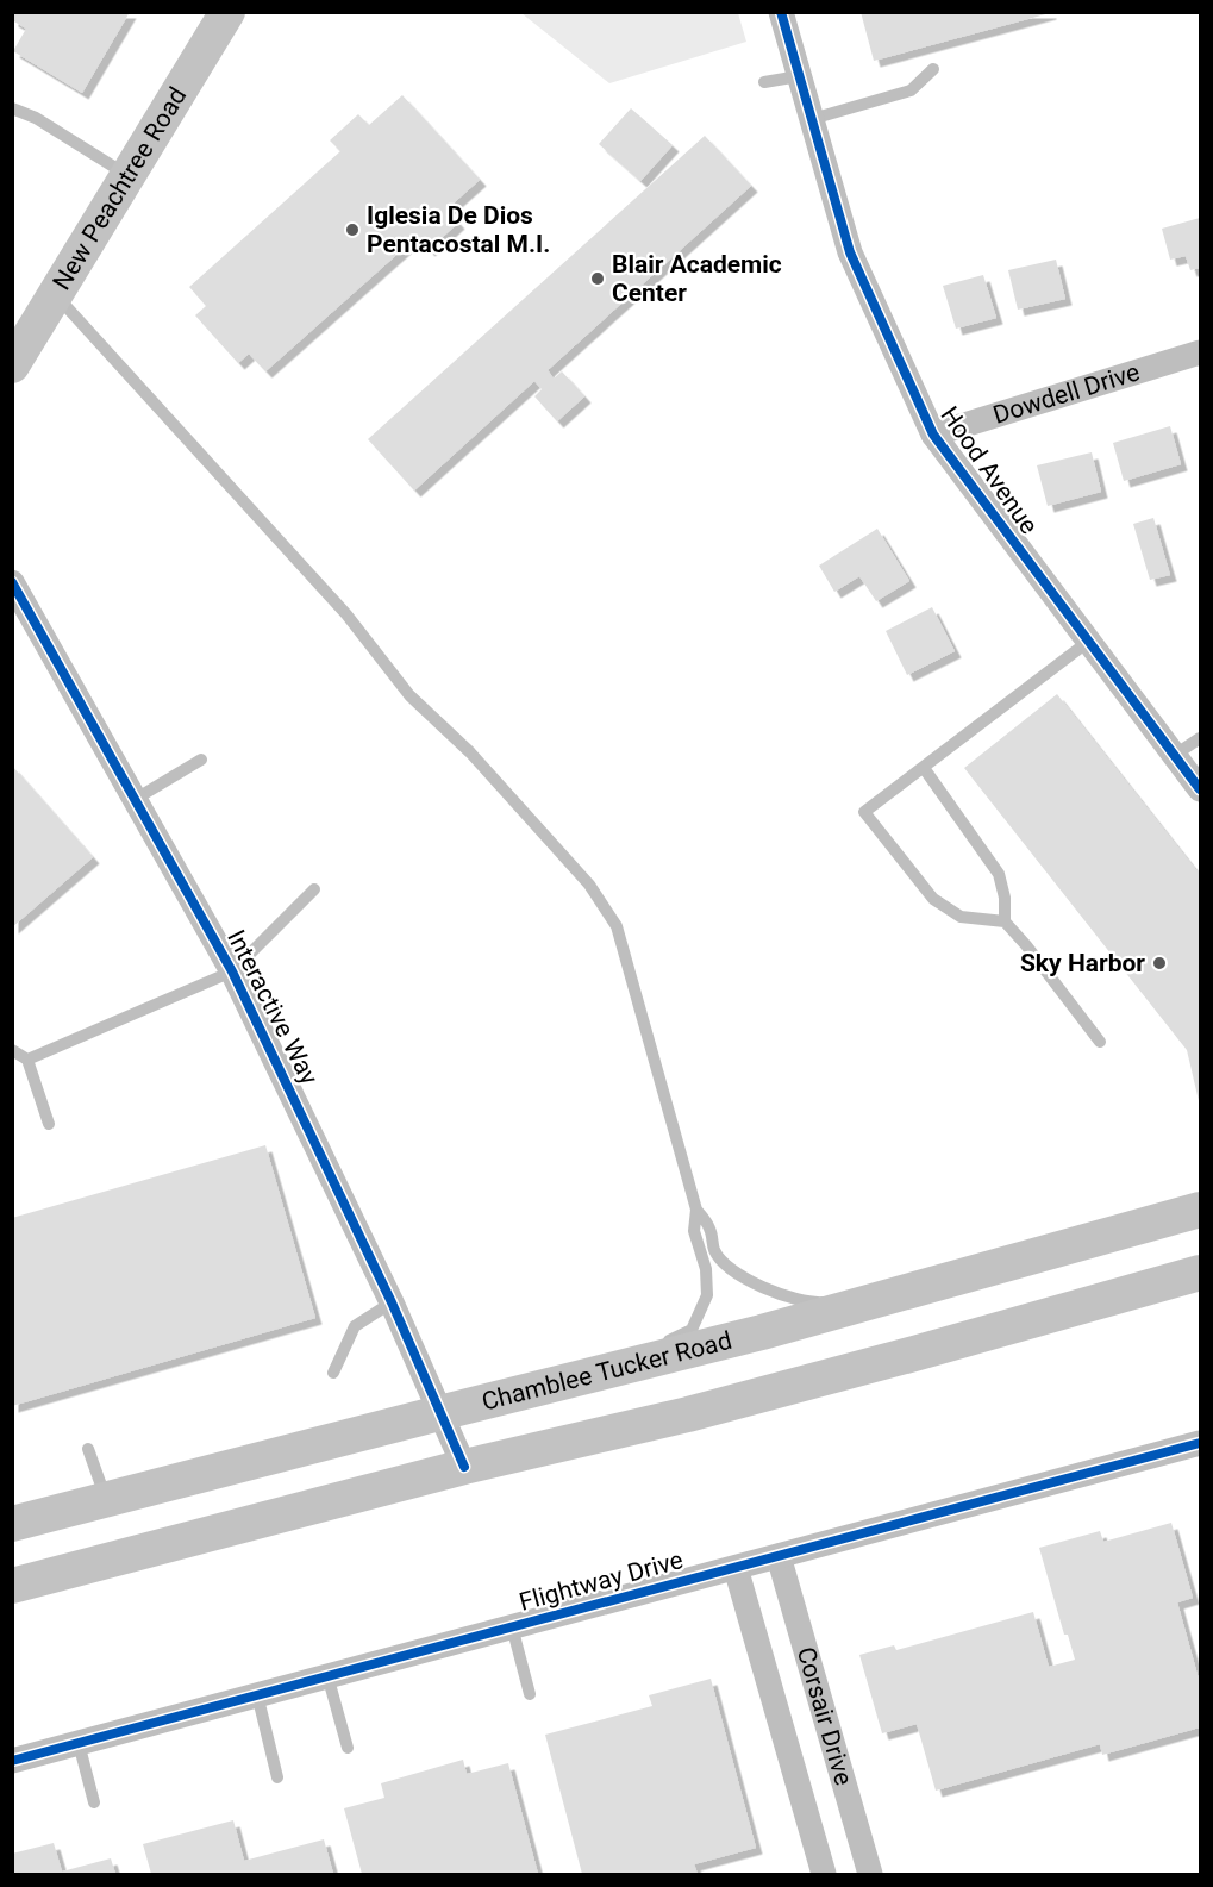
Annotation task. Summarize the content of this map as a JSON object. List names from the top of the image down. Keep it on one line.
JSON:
{"streets":{"main road":["New Peachtree Road","Chamblee Tucker Road"],"street":["Dowdell Drive","Hood Avenue","Interactive Way","Flightway Drive","Corsair Drive"]},"crossings":[["Dowdell Drive","Hood Avenue"],["Interactive Way","Chamblee Tucker Road"],["Flightway Drive","Corsair Drive"]],"places":["Iglesia De Dios Pentacostal M.I.","Blair Academic Center","Sky Harbor"]}
